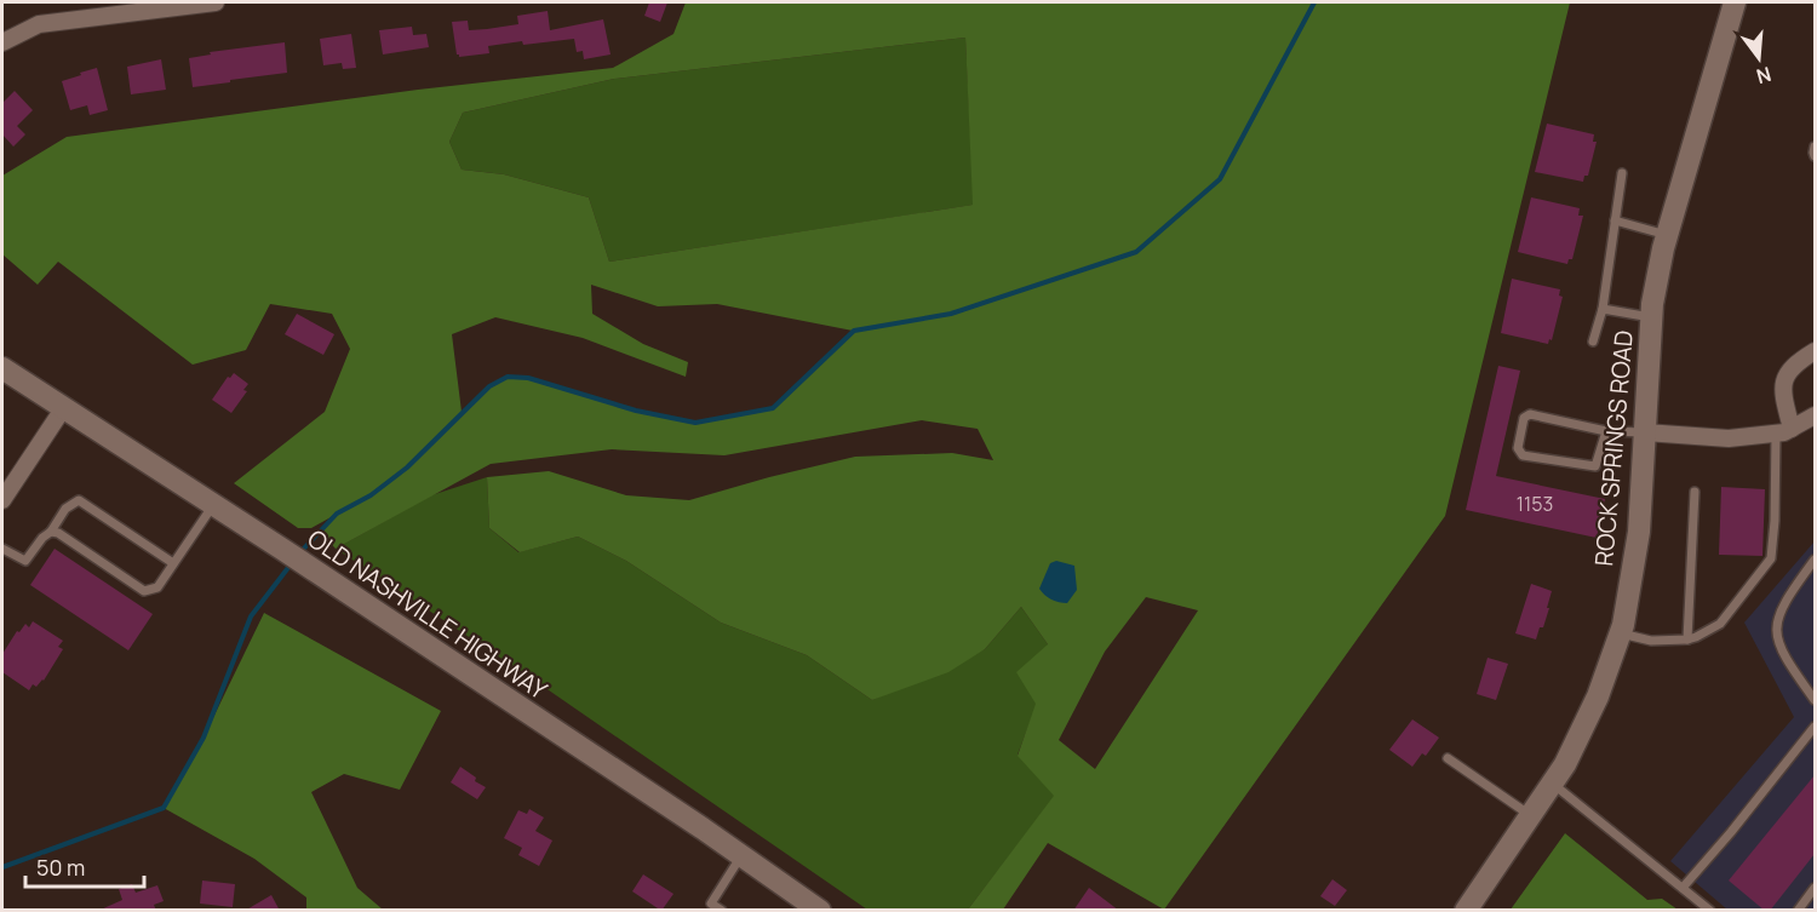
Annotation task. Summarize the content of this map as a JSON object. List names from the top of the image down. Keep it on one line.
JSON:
{"streets":{"main road":["ROCK SPRINGS ROAD","OLD NASHVILLE HIGHWAY"]},"house_numbers":["1153"],"scale_bar":"50 m","north":"bottom"}
